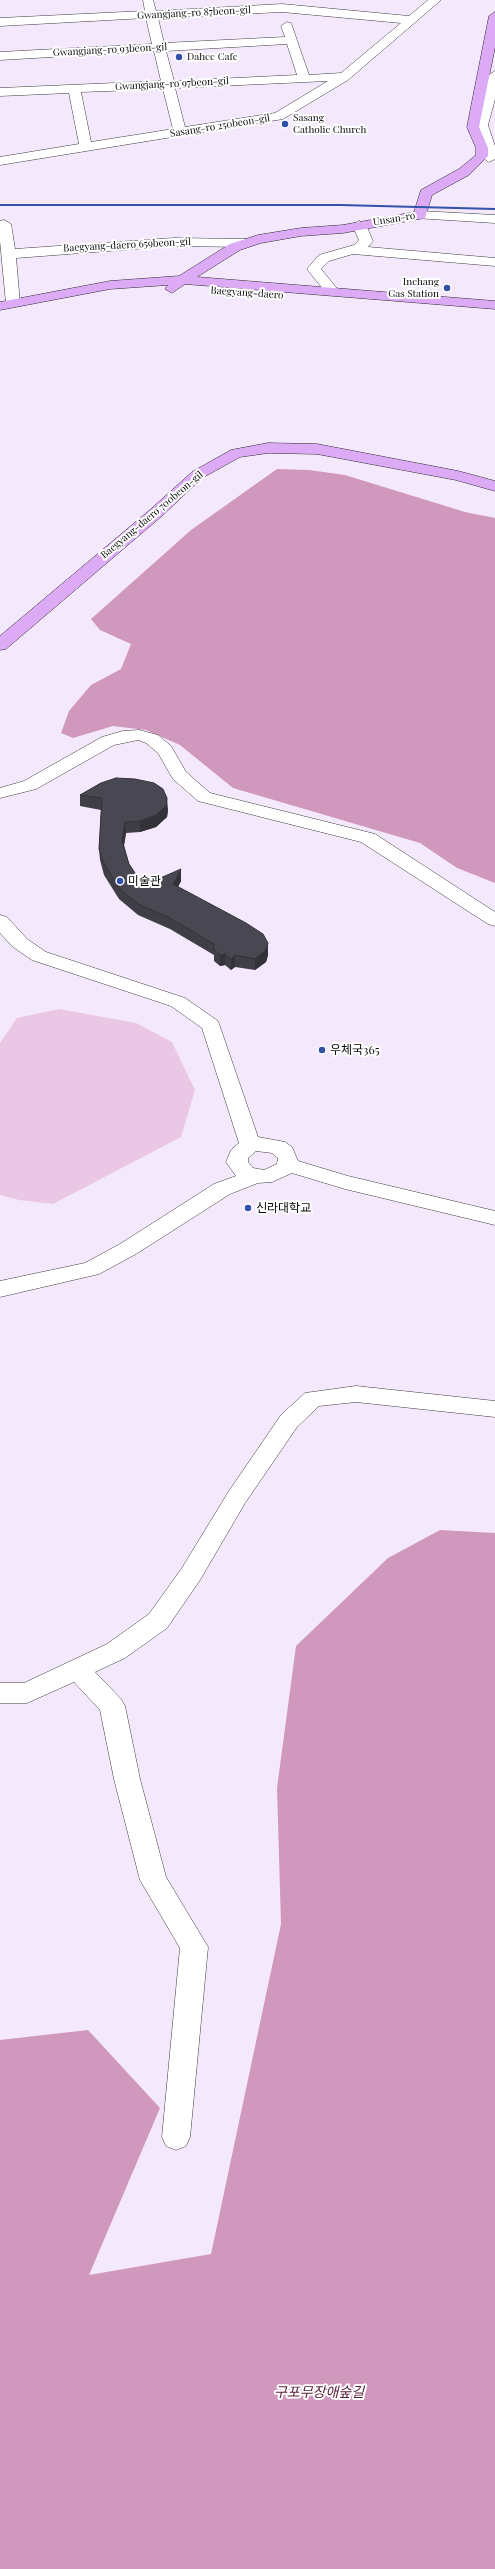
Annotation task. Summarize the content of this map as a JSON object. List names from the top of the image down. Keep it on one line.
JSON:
{"streets":{"main road":["Unsan-ro","Baegyang-daero","Baegyang-daero 700beon-gil"],"street":["Gwangjang-ro 87beon-gil","Gwangjang-ro 93beon-gil","Gwangjang-ro 97beon-gil","Sasang-ro 250beon-gil","Baegyang-daero 659beon-gil"]},"crossings":[["Gwangjang-ro 87beon-gil","Sasang-ro 250beon-gil"],["Gwangjang-ro 97beon-gil","Sasang-ro 250beon-gil"],["Unsan-ro","Baegyang-daero 659beon-gil"],["Unsan-ro","Baegyang-daero"]],"parks":["구포무장애숲길"],"places":["Dahee Cafe","Sasang Catholic Church","Inchang Gas Station","미술관","우체국365","신라대학교"]}
